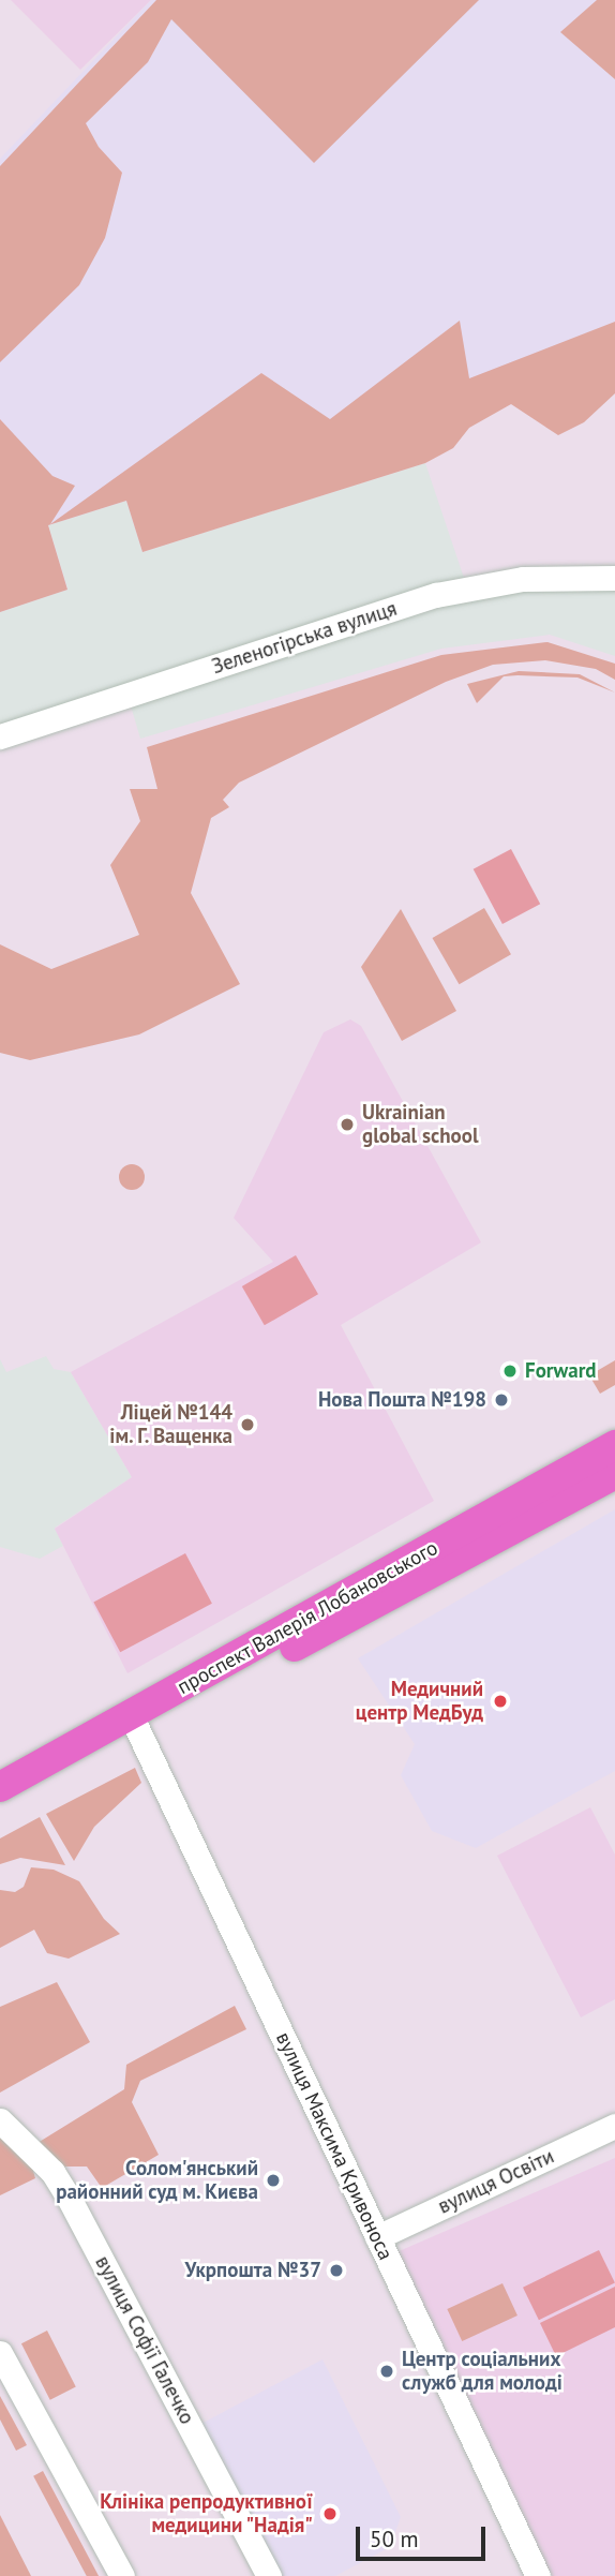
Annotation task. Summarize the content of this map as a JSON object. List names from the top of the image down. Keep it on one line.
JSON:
{"streets":{"main road":["проспект Валерія Лобановського"],"street":["Зеленогірська вулиця","вулиця Максима Кривоноса","вулиця Освіти","вулиця Софії Галечко"]},"crossings":[["проспект Валерія Лобановського","вулиця Максима Кривоноса"],["вулиця Максима Кривоноса","вулиця Освіти"]],"places":["Ukrainian global school","Forward","Нова Пошта №198","Ліцей №144 ім. Г. Ващенка","Медичний центр МедБуд","Солом'янський районний суд м. Києва","Укрпошта №37","Центр соціальних служб для молоді","Клініка репродуктивної медицини \"Надія\""],"scale_bar":"50 m"}
